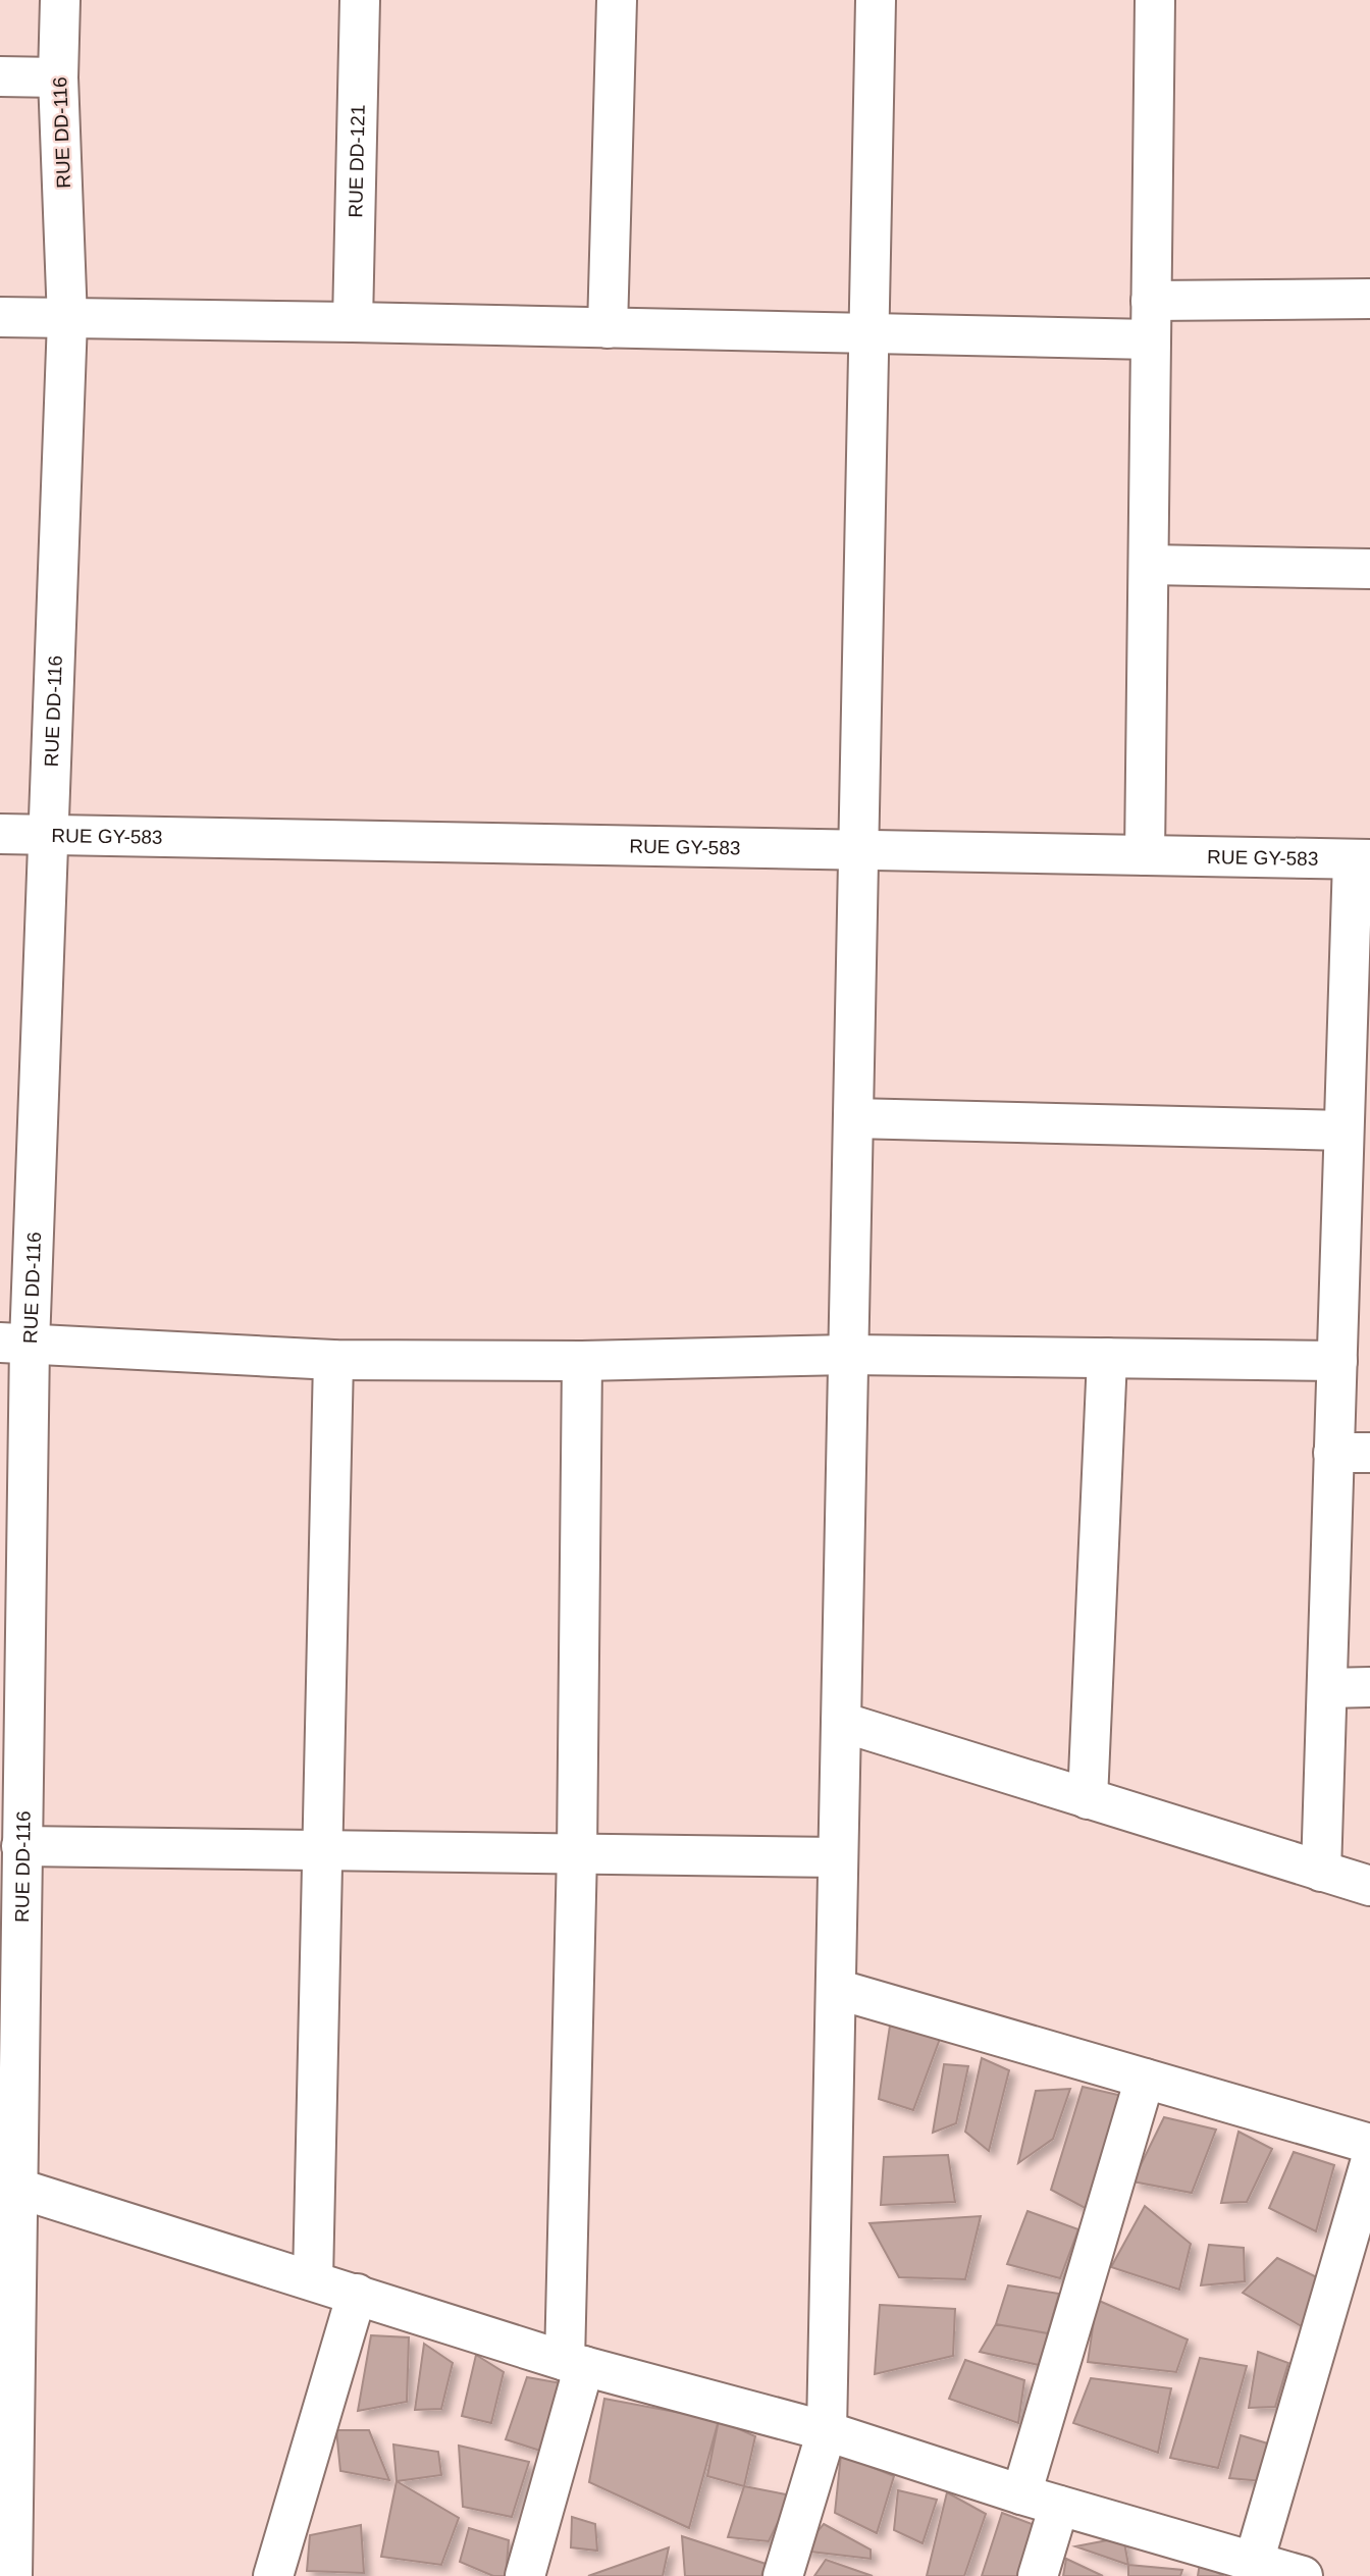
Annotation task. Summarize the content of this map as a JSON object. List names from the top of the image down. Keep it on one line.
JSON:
{"streets":{"street":["RUE DD-116","RUE DD-121","RUE GY-583"]},"crossings":[["RUE DD-116","RUE GY-583"]]}
